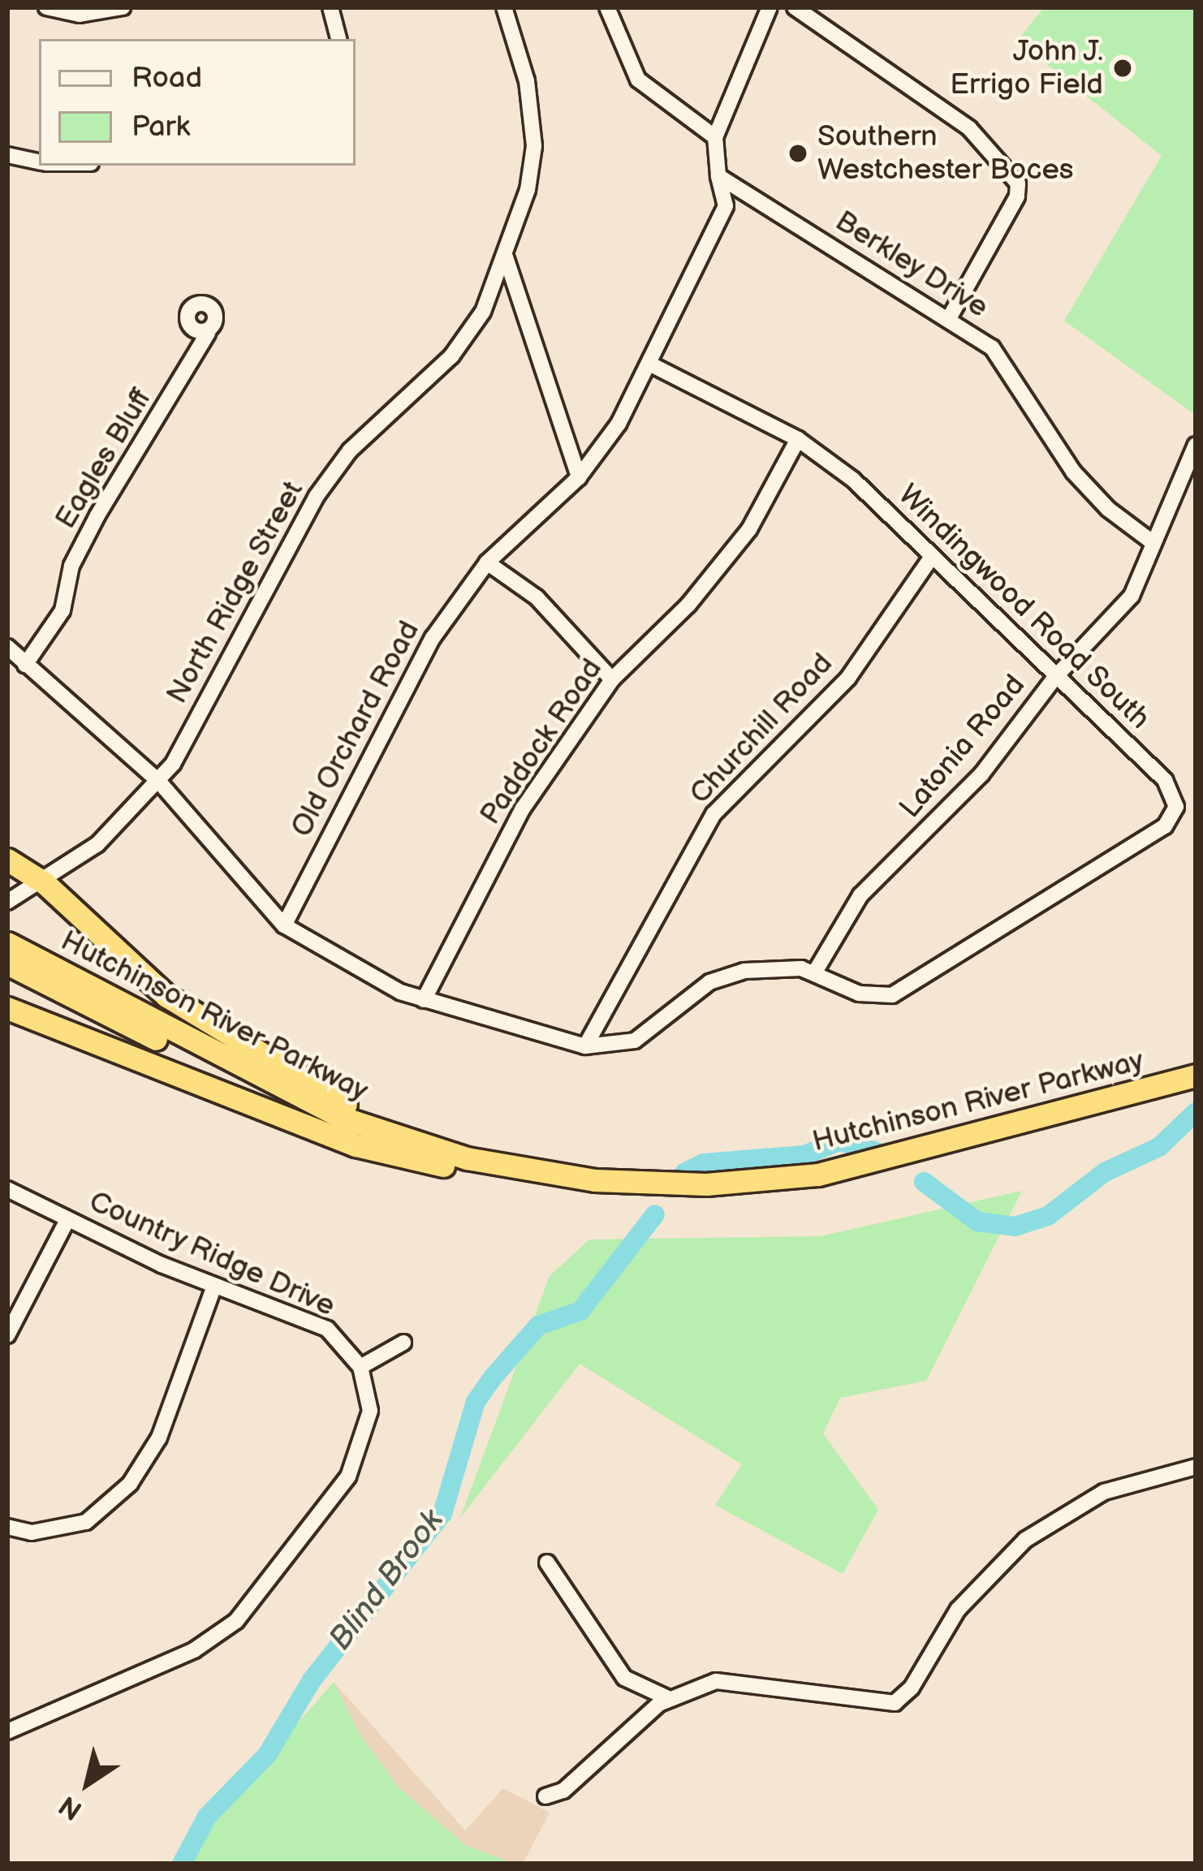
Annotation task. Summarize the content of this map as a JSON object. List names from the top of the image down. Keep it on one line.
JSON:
{"streets":{"highway":["Hutchinson River Parkway"],"street":["Berkley Drive","Eagles Bluff","North Ridge Street","Windingwood Road South","Old Orchard Road","Churchill Road","Paddock Road","Latonia Road","Country Ridge Drive"]},"crossings":[["Berkley Drive","Old Orchard Road"],["Berkley Drive","Latonia Road"],["Windingwood Road South","Old Orchard Road"],["Windingwood Road South","Churchill Road"],["Windingwood Road South","Paddock Road"],["Windingwood Road South","Latonia Road"]],"water":["Blind Brook"],"places":["John J. Errigo Field","Southern Westchester Boces"],"legend":["Road","Park"],"north":"bottom left"}
